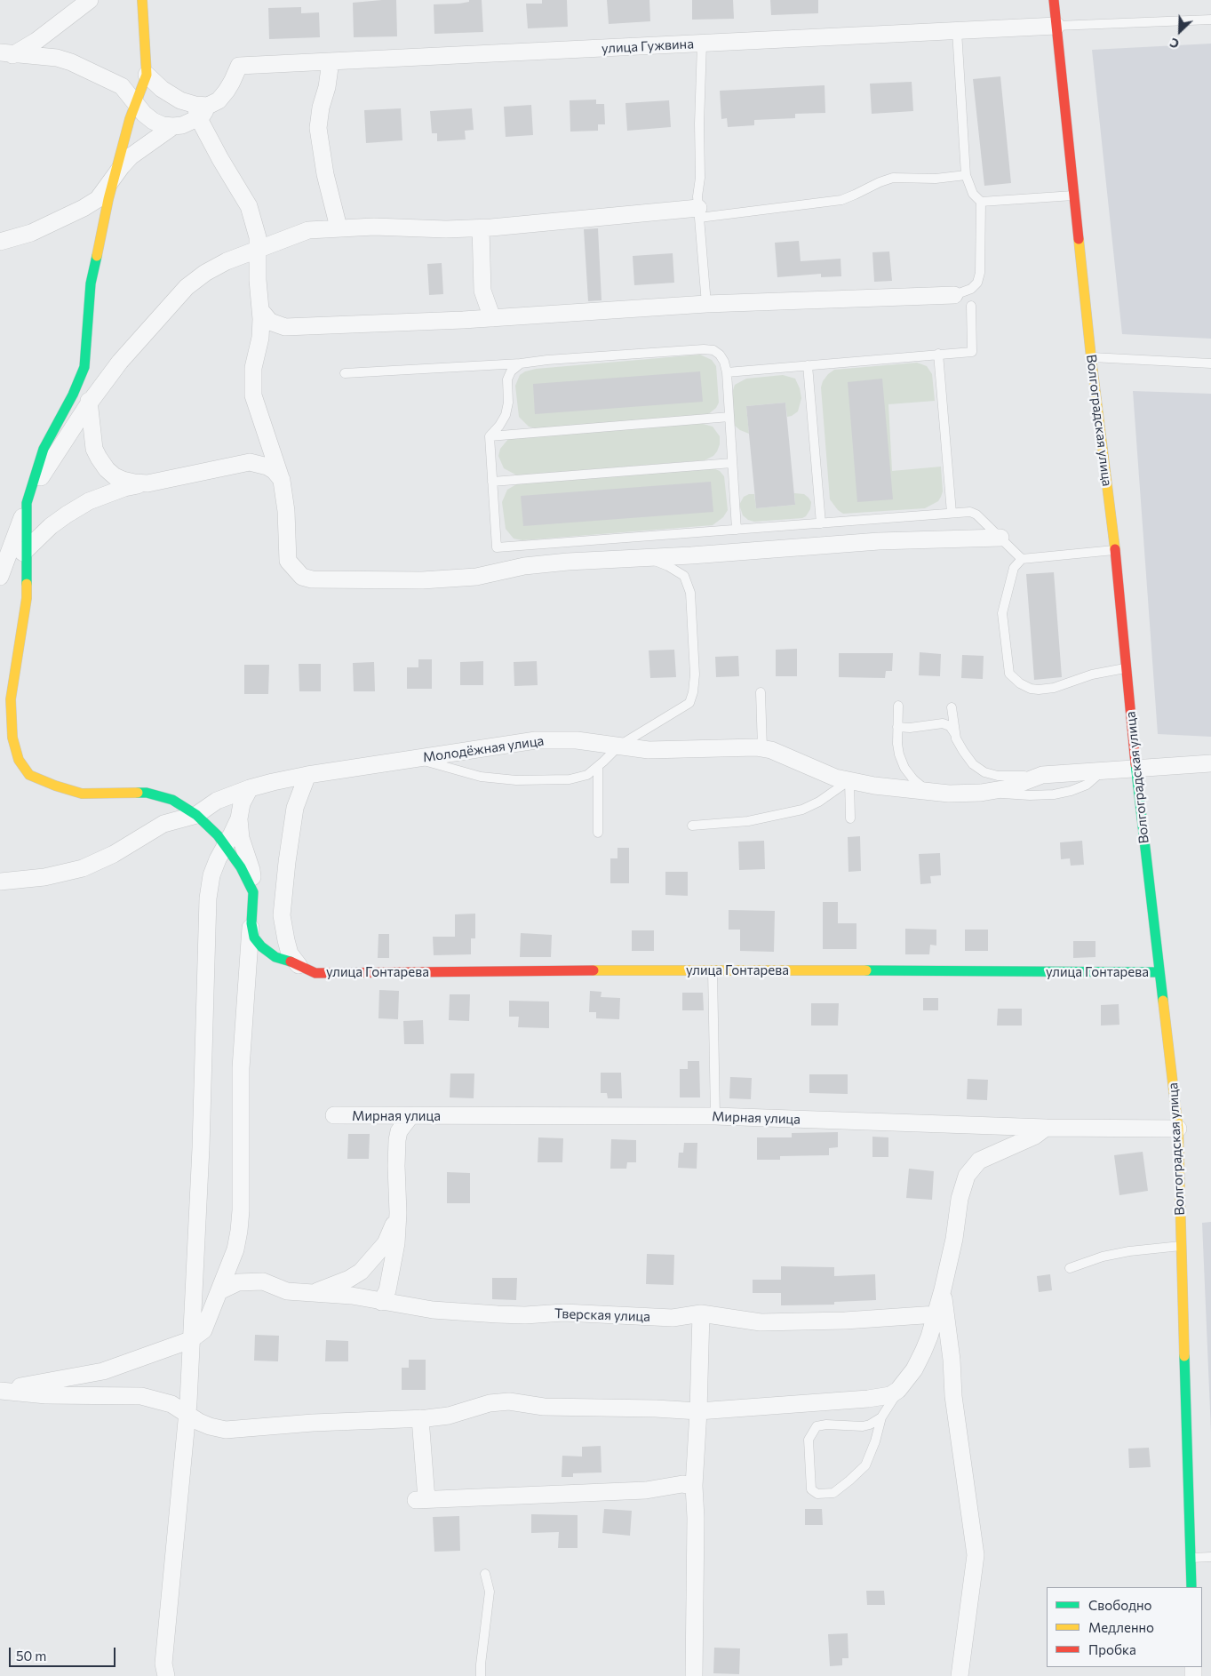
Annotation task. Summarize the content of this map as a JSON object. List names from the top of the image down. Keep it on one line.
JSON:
{"streets":{"street":["улица Гужвина","Волгоградская улица","Молодёжная улица","улица Гонтарева","Мирная улица","Тверская улица"]},"crossings":[["улица Гужвина","Волгоградская улица"],["Волгоградская улица","Молодёжная улица"],["Волгоградская улица","улица Гонтарева"],["Волгоградская улица","Мирная улица"]],"legend":["Свободно","Медленно","Пробка"],"scale_bar":"50 m","north":"bottom left"}
